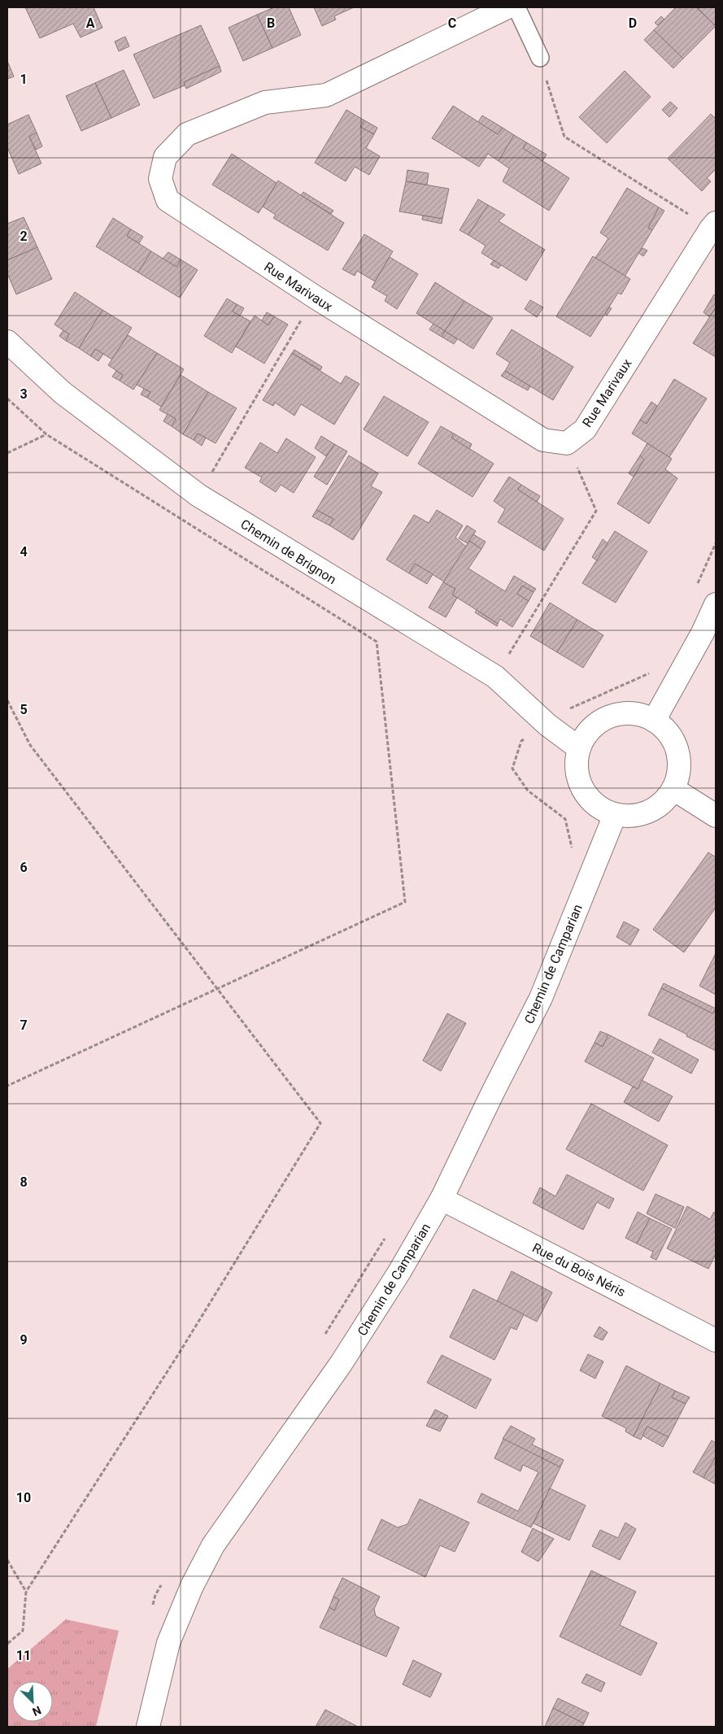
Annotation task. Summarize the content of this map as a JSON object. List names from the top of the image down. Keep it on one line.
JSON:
{"streets":{"street":["Rue Marivaux","Chemin de Brignon","Chemin de Camparian","Rue du Bois Néris"]},"crossings":[["Chemin de Brignon","Chemin de Camparian"],["Chemin de Camparian","Rue du Bois Néris"]],"north":"bottom right","grid":{"columns":["A","B","C","D"],"rows":["1","2","3","4","5","6","7","8","9","10","11"]}}
